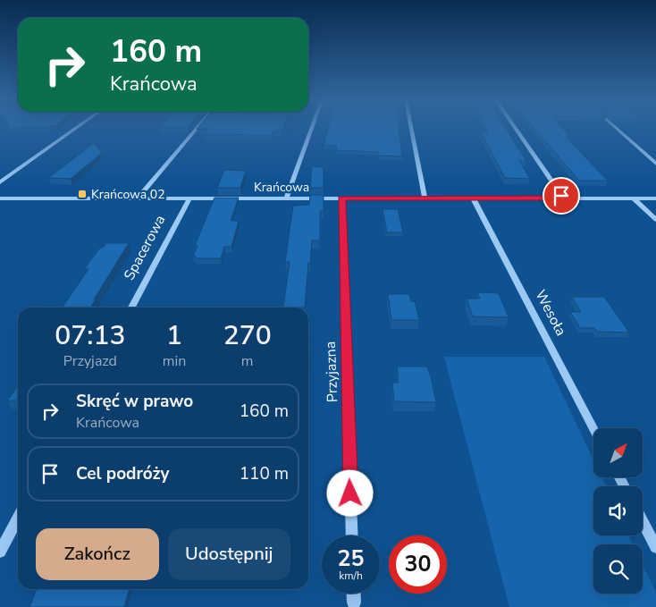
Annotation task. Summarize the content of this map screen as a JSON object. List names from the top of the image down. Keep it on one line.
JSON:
{"streets":{"street":["Krańcowa","Spacerowa","Wesoła","Przyjazna"]},"crossings":[["Krańcowa","Spacerowa"],["Krańcowa","Wesoła"],["Krańcowa","Przyjazna"]],"places":{"transit":["Krańcowa 02"]},"north":"top right","page":{"turn":["160 m","Krańcowa"],"eta":["07:13","Przyjazd","1","min","270","m"],"list":[{"name":"Skręć w prawo","note":"Krańcowa","value":"160 m"},{"name":"Cel podróży","value":"110 m"}],"buttons":["Zakończ","Udostępnij"],"speed":"25 km/h","limit":"30"}}
